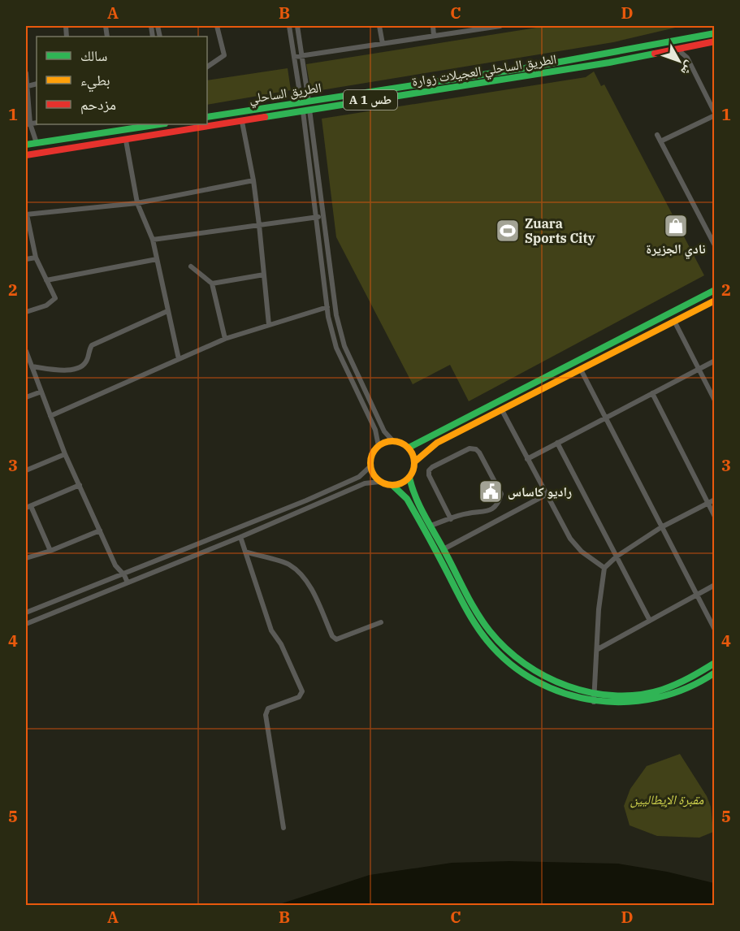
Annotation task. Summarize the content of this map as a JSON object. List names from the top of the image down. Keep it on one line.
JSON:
{"streets":{"main road":["الطريق الساحلي العجيلات زوارة","الطريق الساحلي","A 1 طس"]},"crossings":[["الطريق الساحلي العجيلات زوارة","الطريق الساحلي"]],"parks":["مقبرة الإيطاليين"],"places":{"shop":["نادي الجزيرة"],"sports":["Zuara Sports City"],"public building":["راديو كاساس"]},"legend":["سالك","بطيء","مزدحم"],"north":"bottom right","grid":{"columns":["A","B","C","D"],"rows":["1","2","3","4","5"]}}
